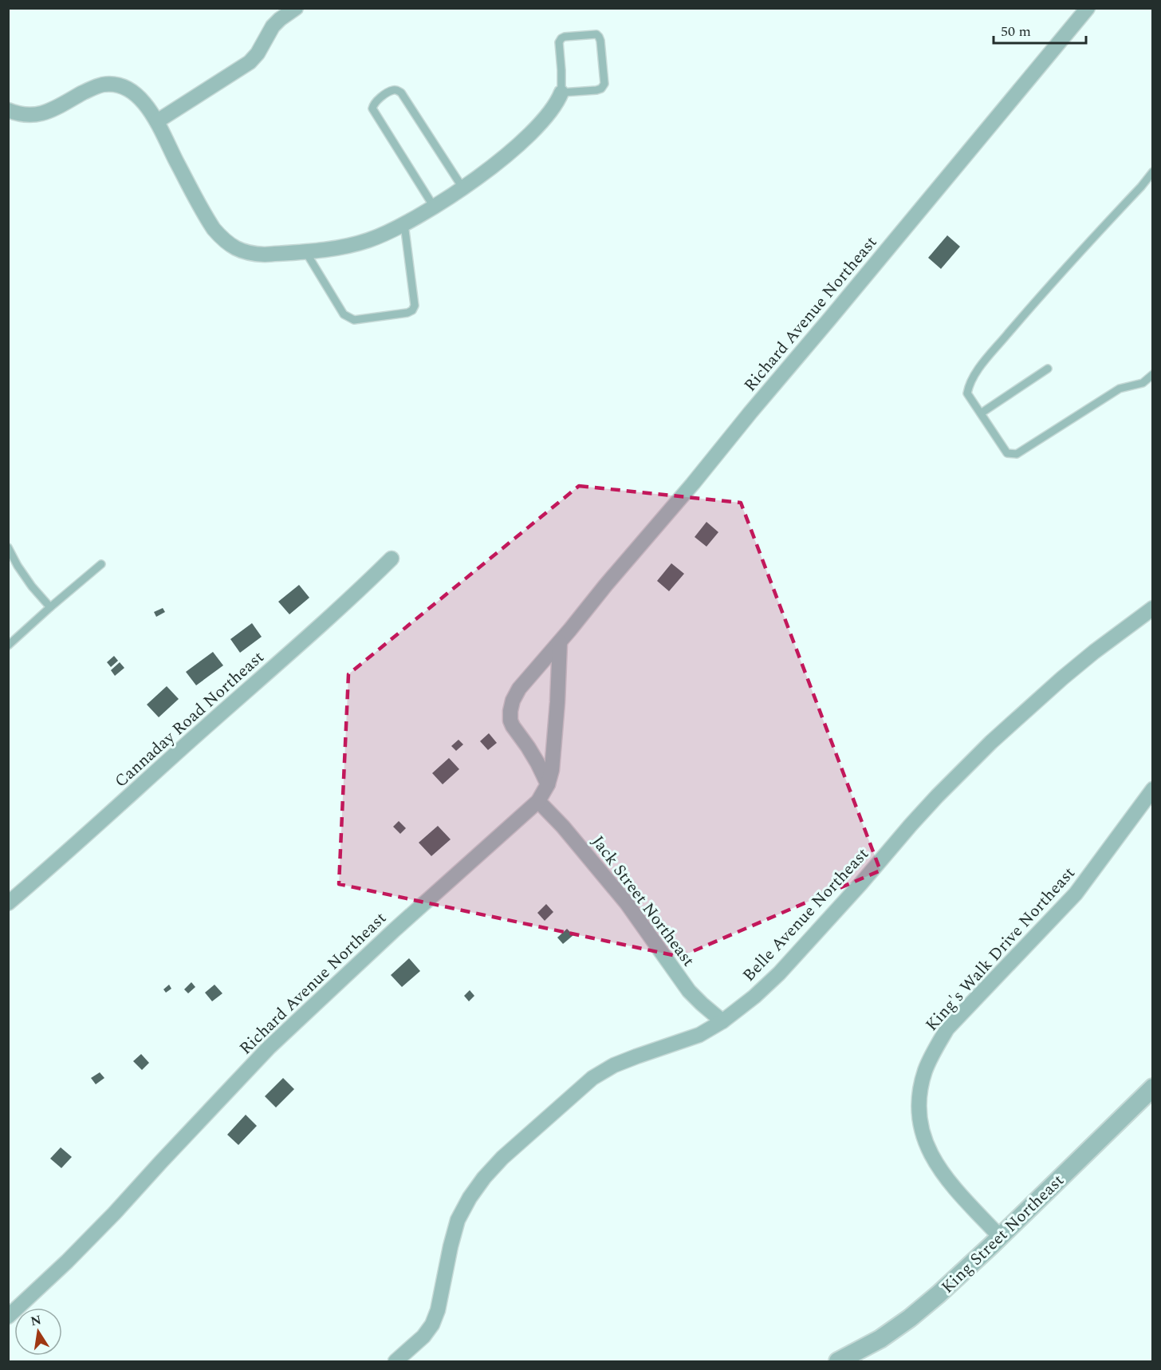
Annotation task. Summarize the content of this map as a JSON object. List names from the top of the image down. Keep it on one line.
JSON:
{"streets":{"street":["Richard Avenue Northeast","Cannaday Road Northeast","Jack Street Northeast","Belle Avenue Northeast","King's Walk Drive Northeast","King Street Northeast"]},"crossings":[["Richard Avenue Northeast","Jack Street Northeast"],["Jack Street Northeast","Belle Avenue Northeast"],["King's Walk Drive Northeast","King Street Northeast"]],"scale_bar":"50 m","north":"top"}
